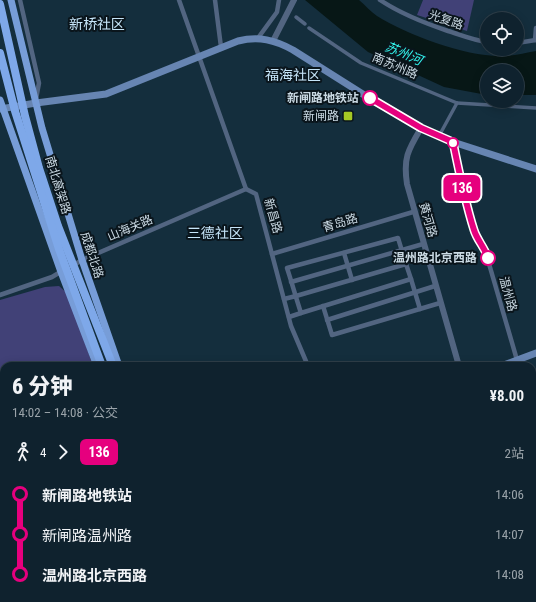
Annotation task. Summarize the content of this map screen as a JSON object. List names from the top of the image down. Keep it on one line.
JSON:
{"streets":{"highway":["南北高架路"],"main road":["成都北路"],"street":["光复路","南苏州路","新昌路","黄河路","青岛路","山海关路","温州路"]},"crossings":[["新昌路","青岛路"],["新昌路","山海关路"],["黄河路","青岛路"],["山海关路","成都北路"]],"districts":["新桥社区","福海社区","三德社区"],"water":["苏州河"],"places":{"other":["新闸路地铁站","温州路北京西路"],"transit":["新闸路"]},"lines":["bus line 136"],"page":{"on_map":"136","heading":["6 分钟","14:02 – 14:08 · 公交","¥8.00"],"legs":["4","136","2站"],"list":[{"name":"新闸路地铁站","value":"14:06"},{"name":"新闸路温州路","value":"14:07"},{"name":"温州路北京西路","value":"14:08"}]}}
